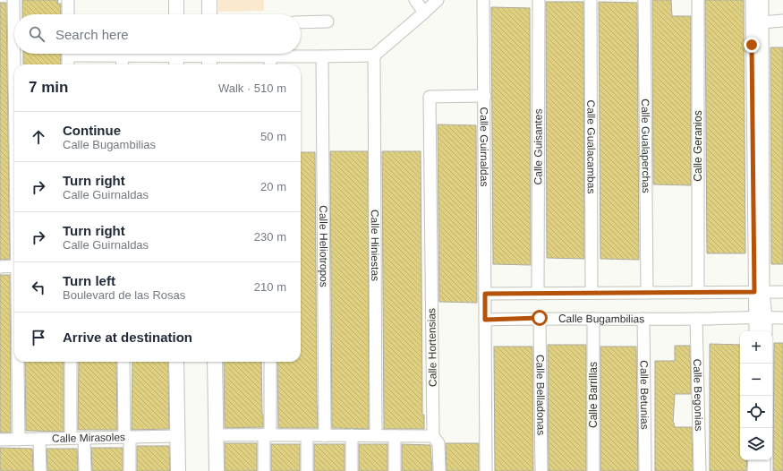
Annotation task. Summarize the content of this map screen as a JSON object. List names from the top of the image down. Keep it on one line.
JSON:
{"streets":{"street":["Calle Gualaperchas","Calle Geranios","Calle Guirnaldas","Calle Guisantes","Calle Gualacambas","Calle Hiniestas","Calle Heliotropos","Calle Bugambilias","Calle Hortensias","Calle Belladonas","Calle Barrillas","Calle Betunias","Calle Begonias","Calle Mirasoles"]},"crossings":[["Calle Guirnaldas","Calle Bugambilias"],["Calle Guirnaldas","Calle Hortensias"],["Calle Bugambilias","Calle Belladonas"],["Calle Bugambilias","Calle Barrillas"],["Calle Bugambilias","Calle Betunias"],["Calle Bugambilias","Calle Begonias"]],"page":{"search":"Search here","heading":["7 min","Walk · 510 m"],"list":[["Continue","Calle Bugambilias","50 m"],["Turn right","Calle Guirnaldas","20 m"],["Turn right","Calle Guirnaldas","230 m"],["Turn left","Boulevard de las Rosas","210 m"],"Arrive at destination"],"map_buttons":["+","−"]}}
